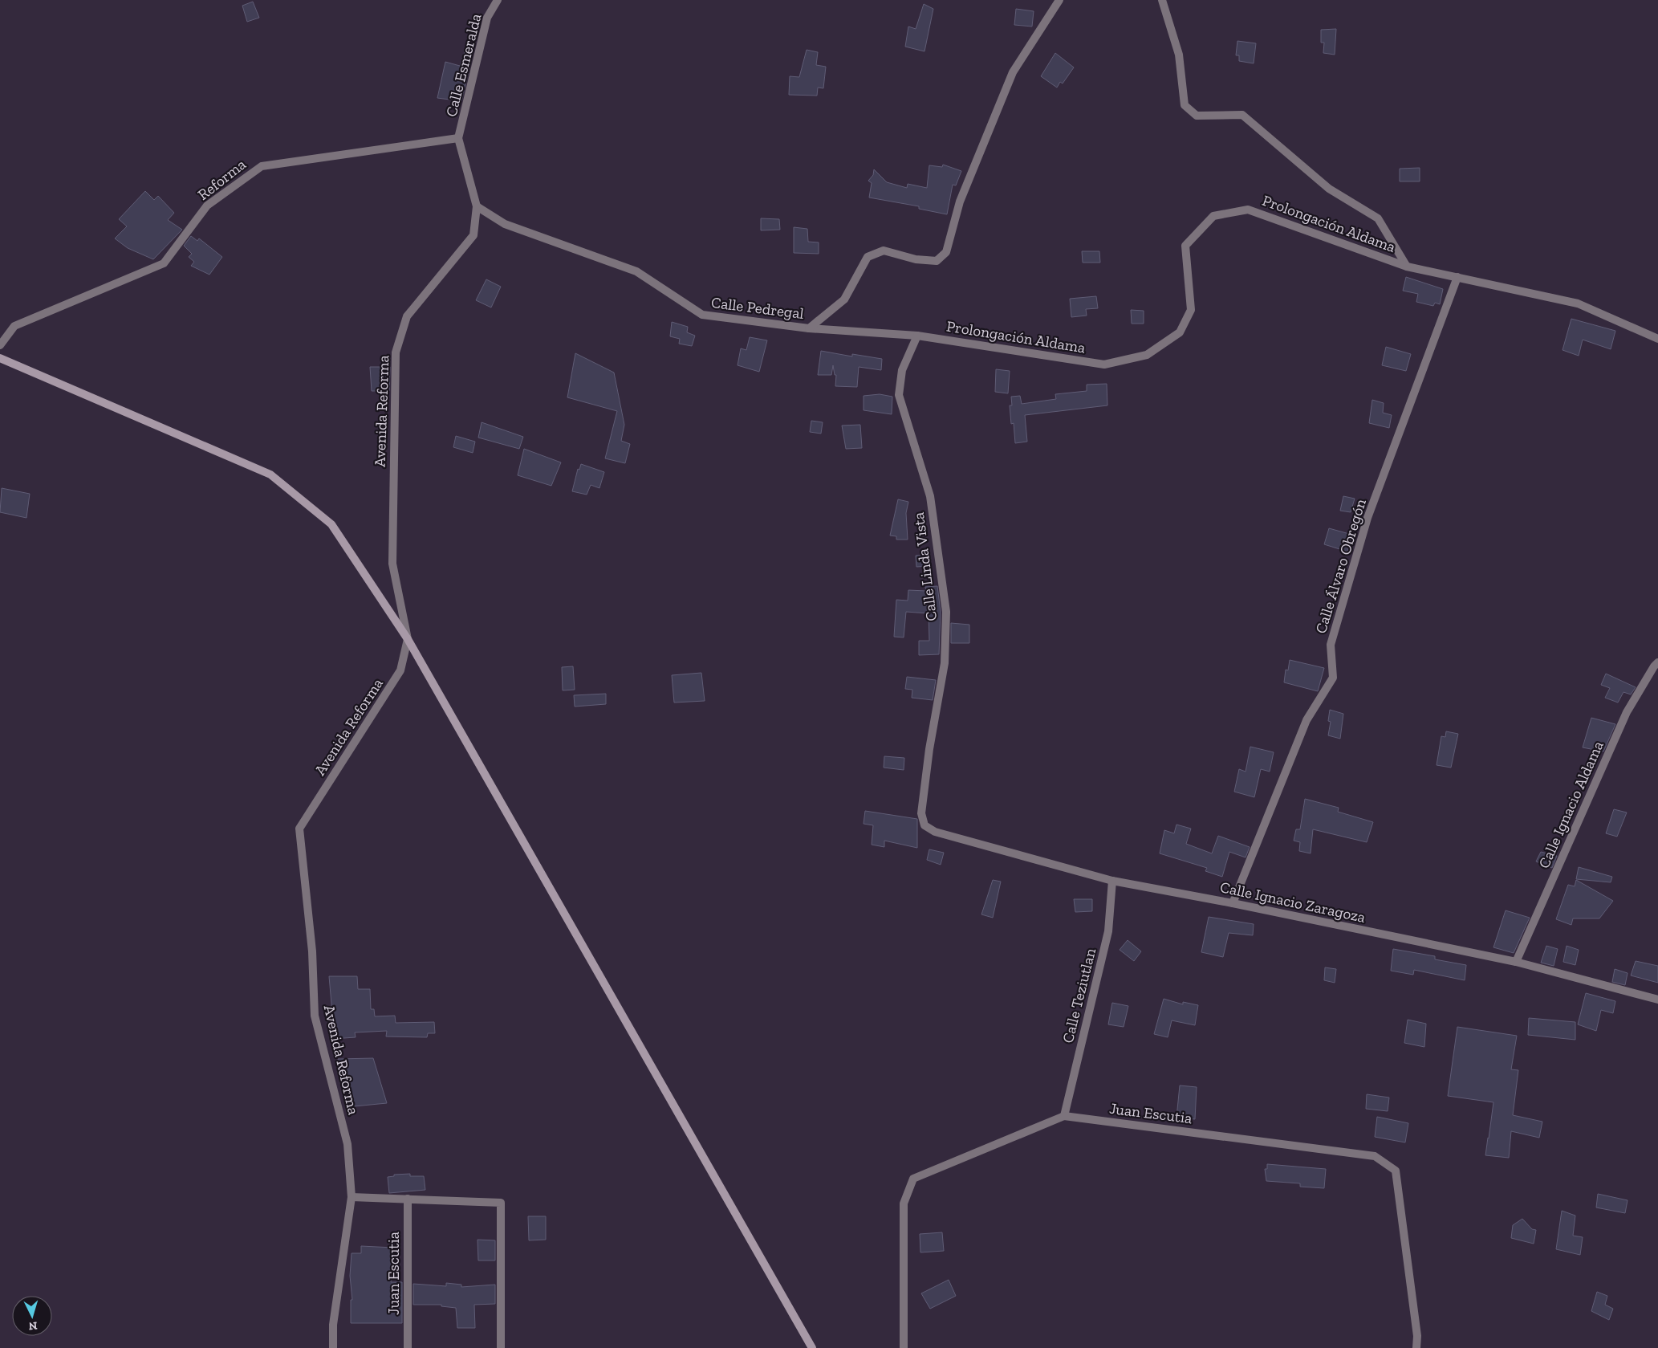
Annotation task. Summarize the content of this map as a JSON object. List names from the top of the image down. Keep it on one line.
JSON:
{"streets":{"street":["Calle Esmeralda","Reforma","Prolongación Aldama","Calle Pedregal","Avenida Reforma","Calle Álvaro Obregón","Calle Linda Vista","Calle Ignacio Aldama","Calle Ignacio Zaragoza","Calle Teziutlan","Juan Escutia"]},"crossings":[["Calle Esmeralda","Reforma"],["Calle Esmeralda","Avenida Reforma"],["Reforma","Avenida Reforma"],["Prolongación Aldama","Calle Pedregal"],["Prolongación Aldama","Calle Álvaro Obregón"],["Prolongación Aldama","Calle Linda Vista"],["Calle Pedregal","Avenida Reforma"],["Calle Pedregal","Calle Linda Vista"],["Calle Álvaro Obregón","Calle Ignacio Zaragoza"],["Calle Linda Vista","Calle Ignacio Zaragoza"],["Calle Ignacio Aldama","Calle Ignacio Zaragoza"],["Calle Ignacio Zaragoza","Calle Teziutlan"],["Calle Teziutlan","Juan Escutia"]],"north":"bottom"}
